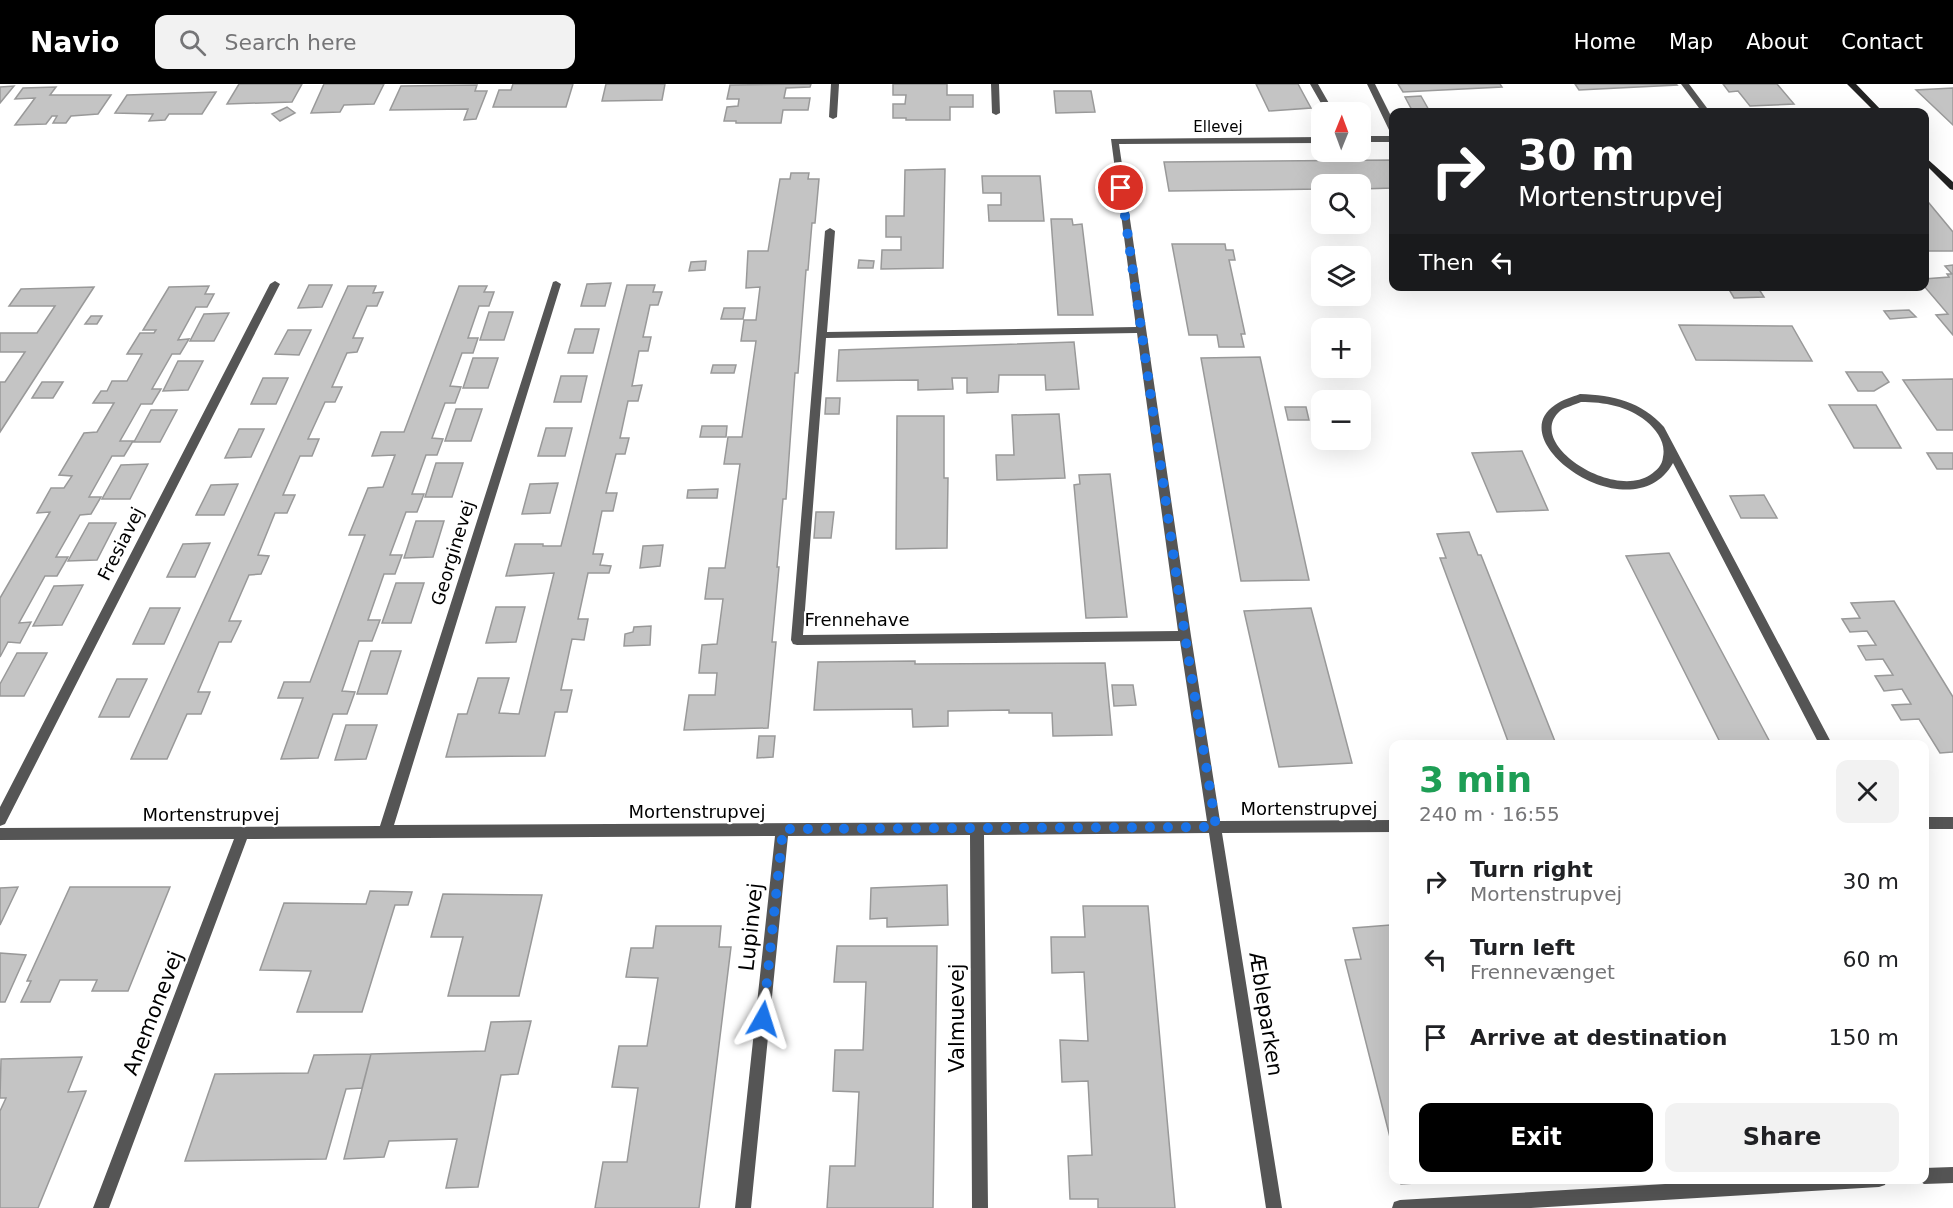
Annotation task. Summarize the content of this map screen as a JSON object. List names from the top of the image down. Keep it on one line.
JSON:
{"streets":{"street":["Ellevej","Fresiavej","Georginevej","Frennehave","Mortenstrupvej","Lupinvej","Anemonevej","Æbleparken","Valmuevej"]},"crossings":[["Ellevej","Æbleparken"],["Georginevej","Mortenstrupvej"],["Frennehave","Æbleparken"],["Mortenstrupvej","Lupinvej"],["Mortenstrupvej","Anemonevej"],["Mortenstrupvej","Æbleparken"],["Mortenstrupvej","Valmuevej"]],"north":"top","page":{"header":"Navio","search":"Search here","nav":["Home","Map","About","Contact"],"map_buttons":["+","−"],"turn":["30 m","Mortenstrupvej"],"then":"Then","heading":["3 min","240 m · 16:55"],"list":[{"name":"Turn right","note":"Mortenstrupvej","value":"30 m"},{"name":"Turn left","note":"Frennevænget","value":"60 m"},{"name":"Arrive at destination","value":"150 m"}],"buttons":["Exit","Share"]}}
